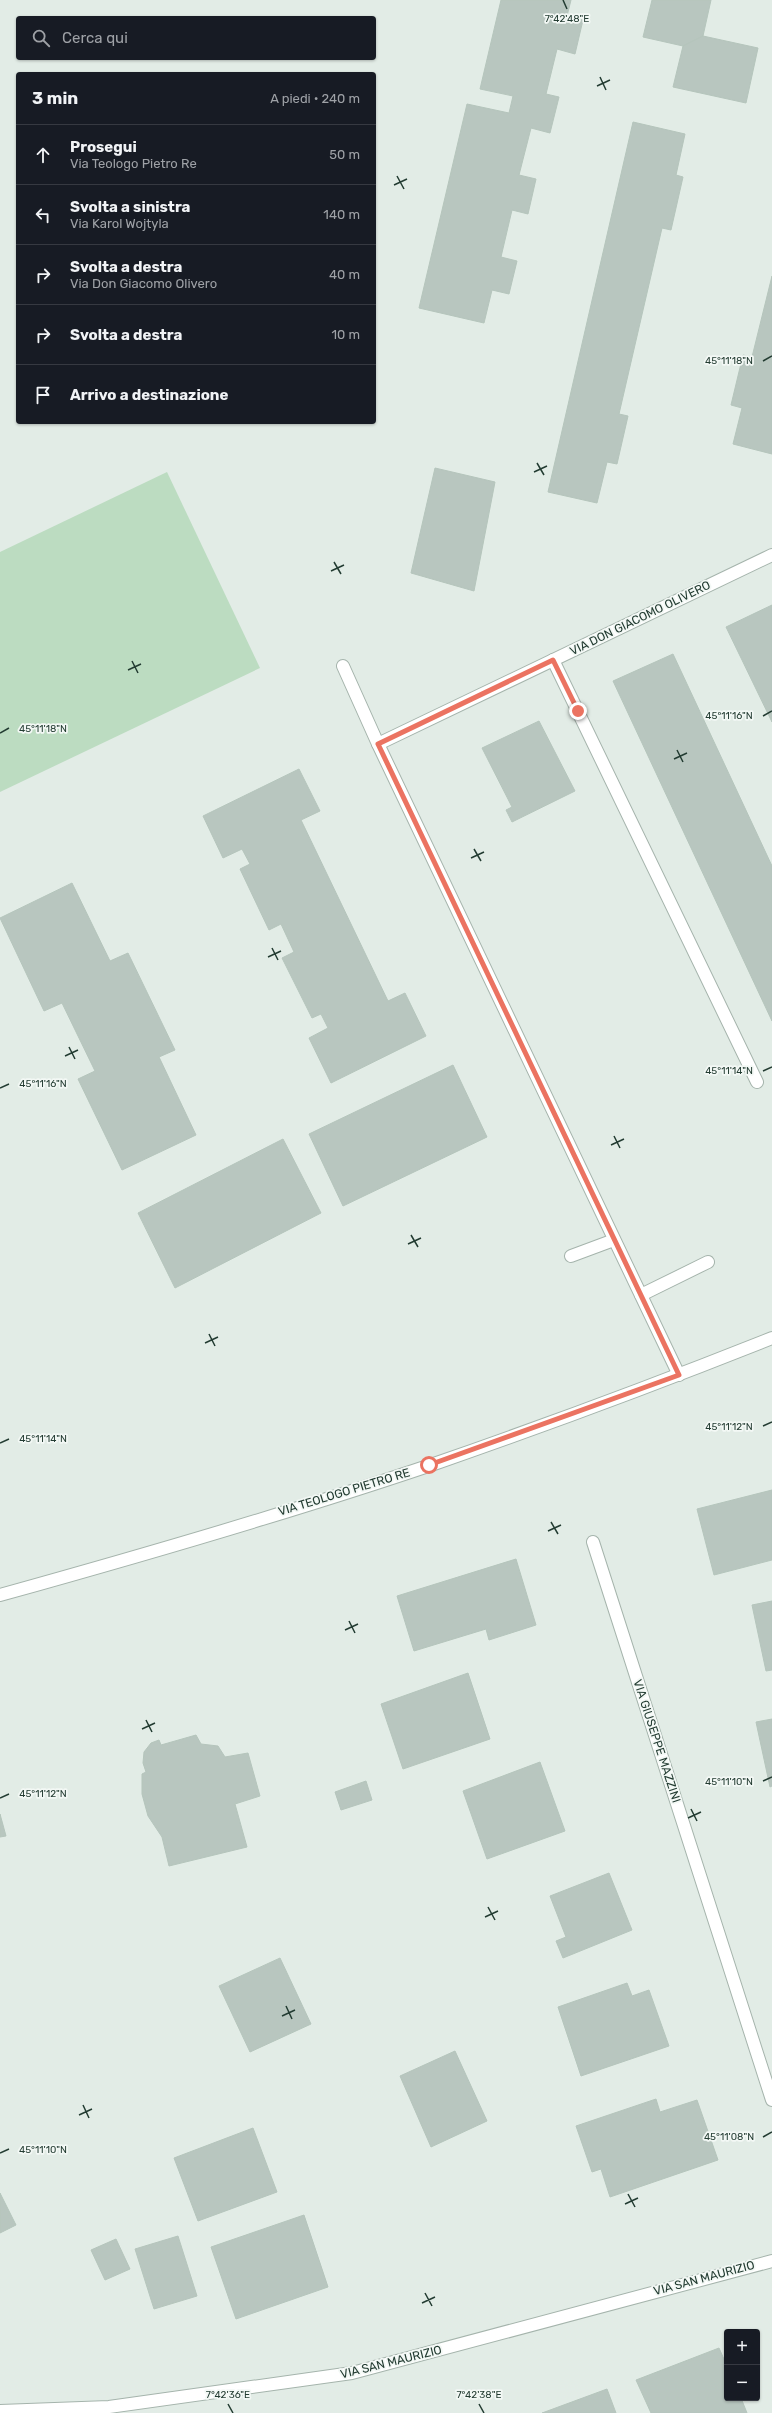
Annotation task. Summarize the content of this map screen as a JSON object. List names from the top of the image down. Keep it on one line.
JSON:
{"streets":{"street":["VIA DON GIACOMO OLIVERO","VIA TEOLOGO PIETRO RE","VIA GIUSEPPE MAZZINI","VIA SAN MAURIZIO"]},"page":{"search":"Cerca qui","heading":["3 min","A piedi · 240 m"],"list":[["Prosegui","Via Teologo Pietro Re","50 m"],["Svolta a sinistra","Via Karol Wojtyla","140 m"],["Svolta a destra","Via Don Giacomo Olivero","40 m"],["Svolta a destra","10 m"],"Arrivo a destinazione"],"map_buttons":["+","−"]},"coordinates":["7°42'48\"E","45°11'18\"N","45°11'16\"N","45°11'14\"N","45°11'12\"N","45°11'10\"N","45°11'08\"N","7°42'36\"E","7°42'38\"E"]}
